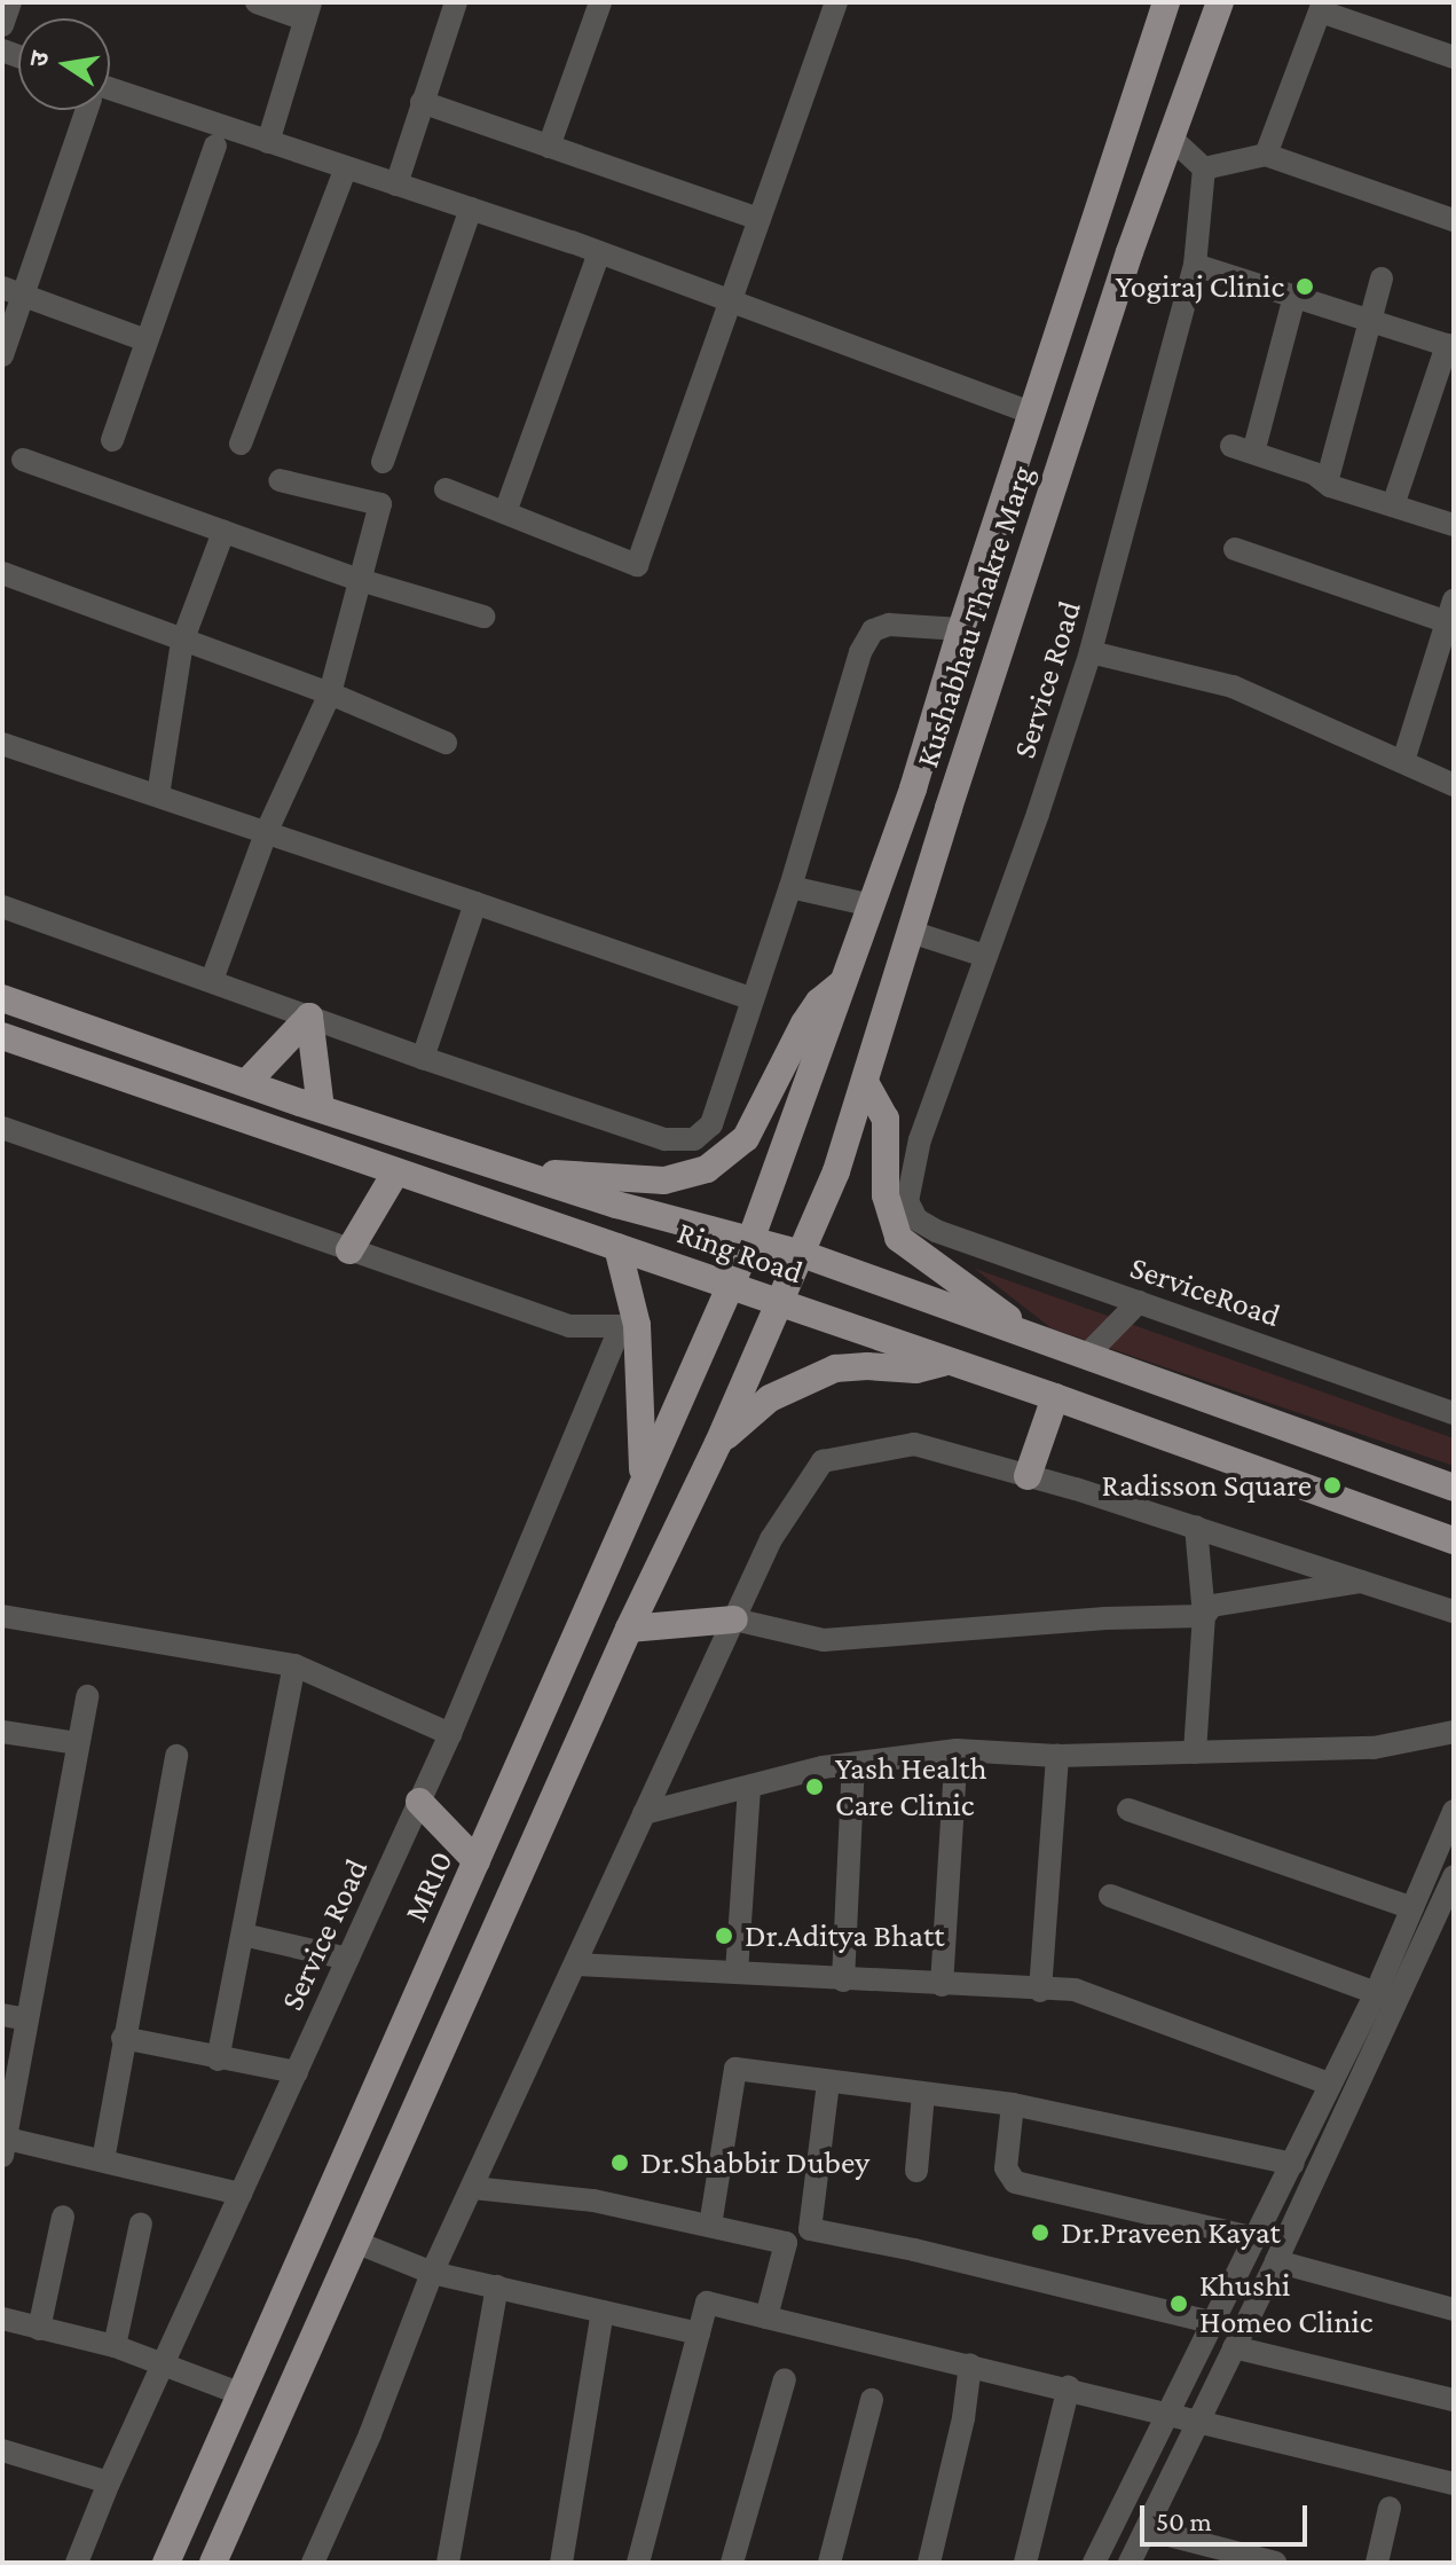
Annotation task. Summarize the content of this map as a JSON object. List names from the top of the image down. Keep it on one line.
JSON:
{"streets":{"main road":["Kushabhau Thakre Marg","Ring Road","MR10"],"street":["Service Road","ServiceRoad"]},"crossings":[["Kushabhau Thakre Marg","Ring Road"],["Kushabhau Thakre Marg","MR10"],["Service Road","ServiceRoad"],["Ring Road","MR10"]],"places":["Yogiraj Clinic","Radisson Square","Yash Health Care Clinic","Dr.Aditya Bhatt","Dr.Shabbir Dubey","Dr.Praveen Kayat","Khushi Homeo Clinic"],"scale_bar":"50 m","north":"left"}
